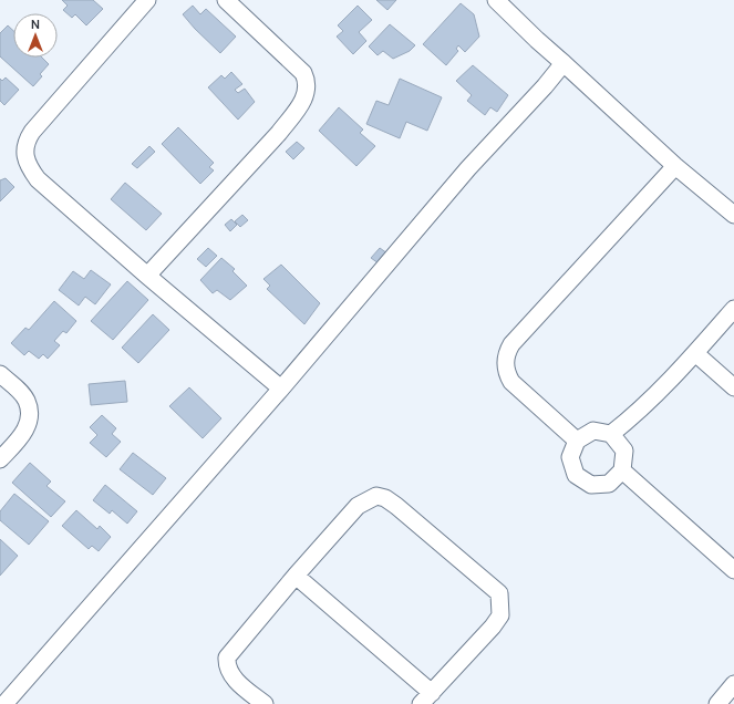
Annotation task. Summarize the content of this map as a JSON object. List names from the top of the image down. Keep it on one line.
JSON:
{"north":"top"}
